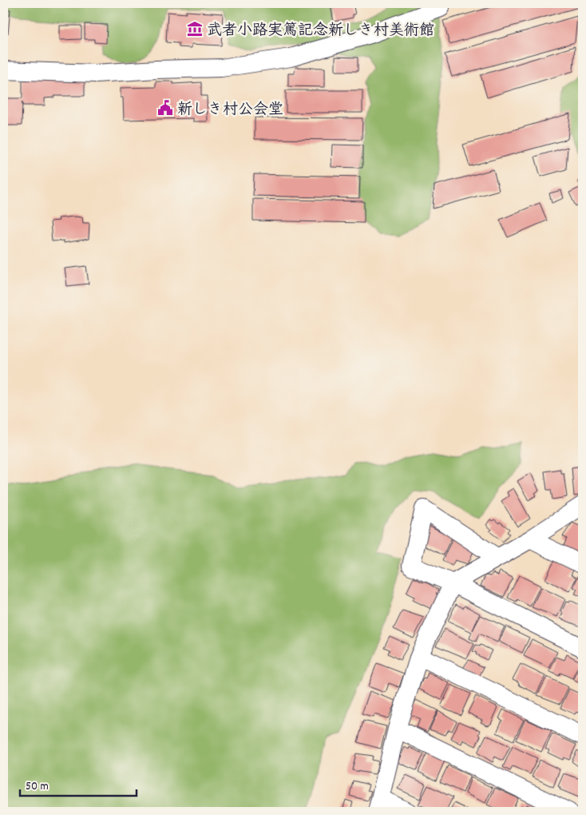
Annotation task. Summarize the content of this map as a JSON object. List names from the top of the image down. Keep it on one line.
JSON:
{"places":{"museum":["武者小路実篤記念新しき村美術館"],"public building":["新しき村公会堂"]},"scale_bar":"50 m"}
